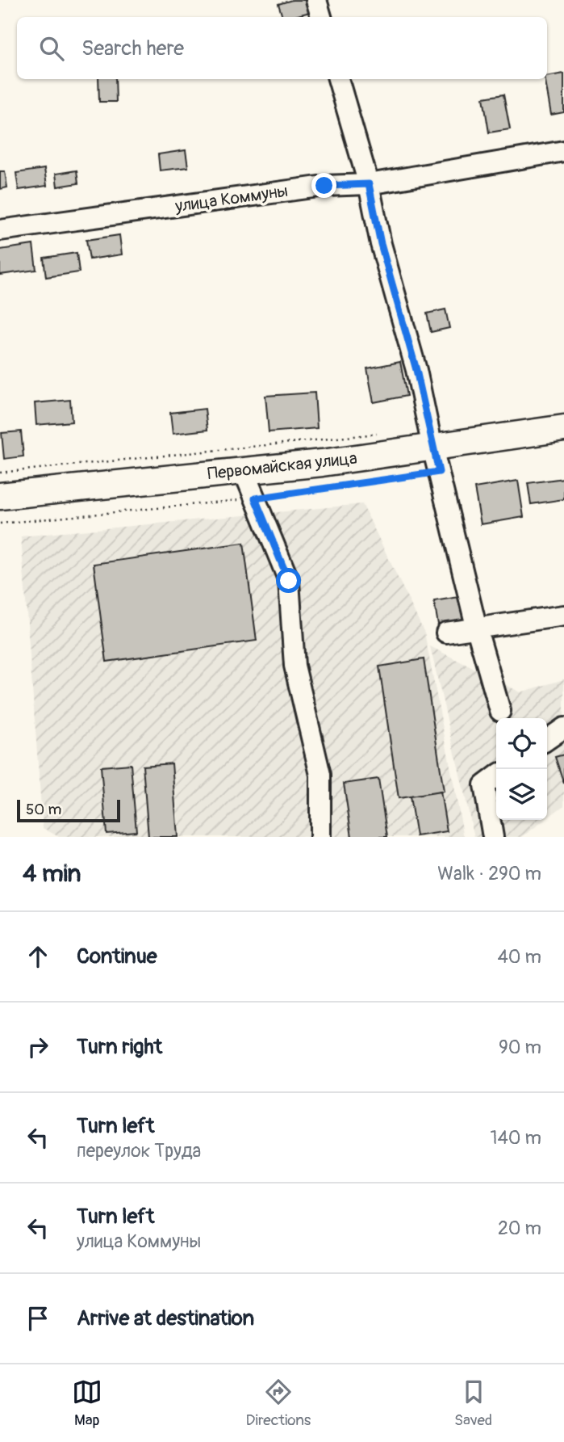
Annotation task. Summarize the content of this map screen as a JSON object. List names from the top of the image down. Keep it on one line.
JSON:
{"streets":{"main road":["Первомайская улица"],"street":["улица Коммуны"]},"scale_bar":"50 m","page":{"search":"Search here","scale":"50 m","heading":["4 min","Walk · 290 m"],"list":[["Continue","40 m"],["Turn right","90 m"],["Turn left","переулок Труда","140 m"],["Turn left","улица Коммуны","20 m"],"Arrive at destination"],"nav":["Map","Directions","Saved"]}}
